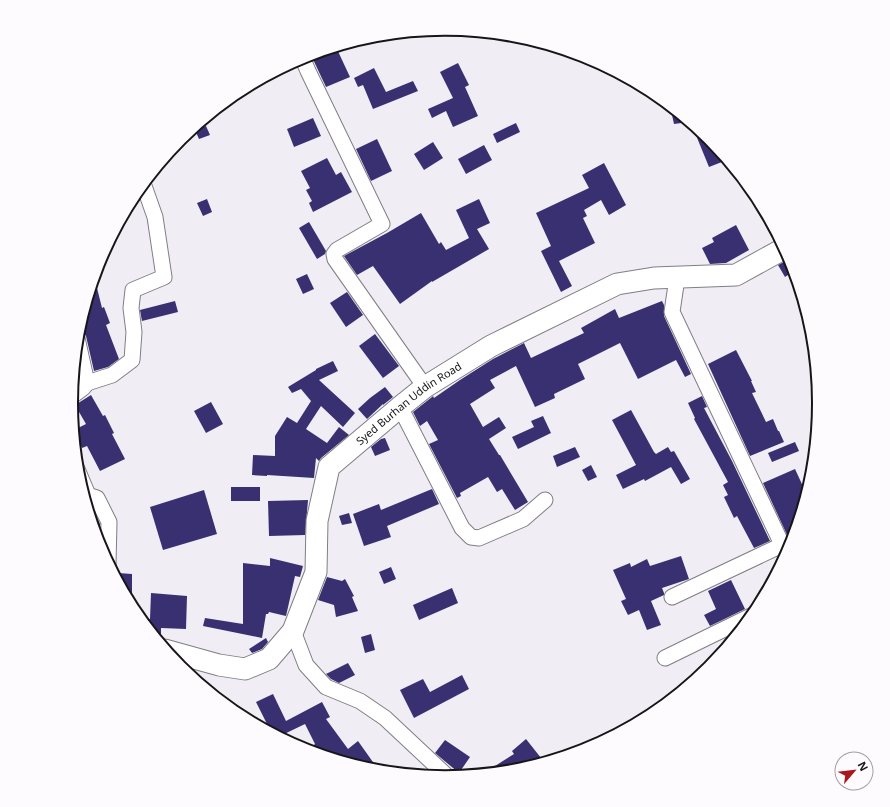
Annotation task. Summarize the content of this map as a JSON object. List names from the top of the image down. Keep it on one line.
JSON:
{"streets":{"street":["Syed Burhan Uddin Road"]},"north":"top right"}
